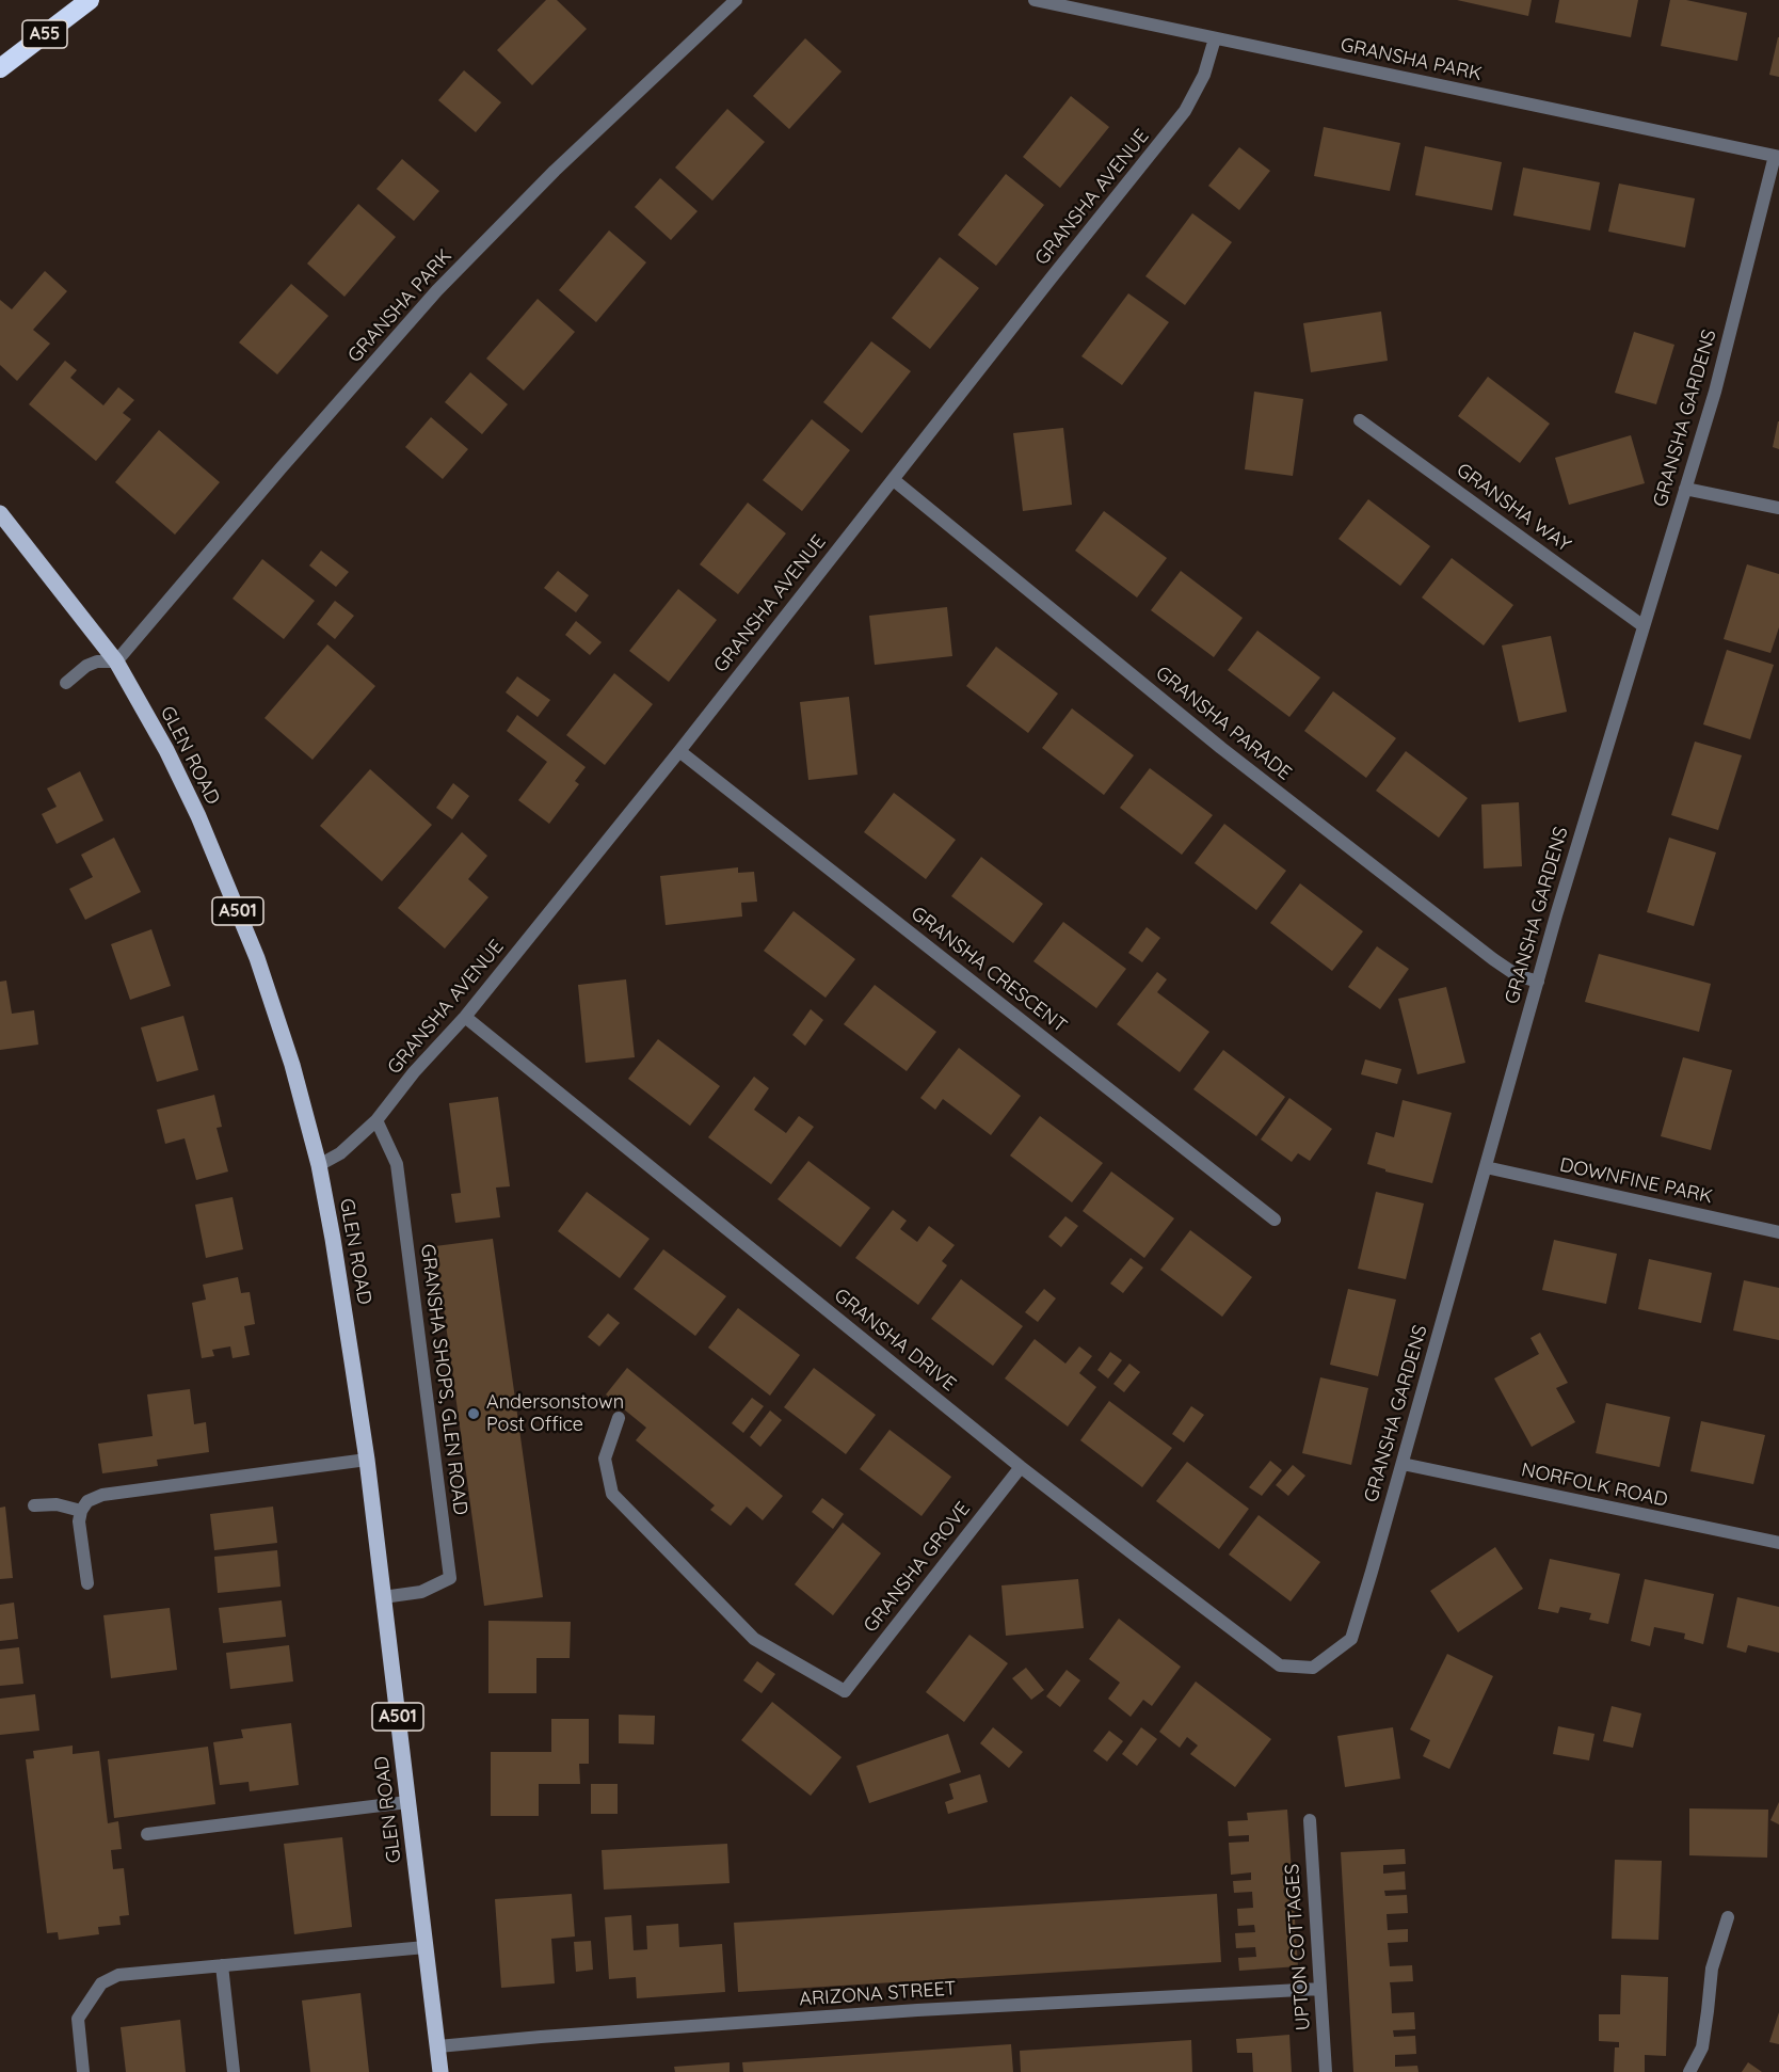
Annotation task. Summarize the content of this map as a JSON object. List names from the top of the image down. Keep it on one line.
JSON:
{"streets":{"highway":["A55"],"main road":["GLEN ROAD","A501"],"street":["GRANSHA PARK","GRANSHA AVENUE","GRANSHA GARDENS","GRANSHA WAY","GRANSHA PARADE","GRANSHA CRESCENT","DOWNFINE PARK","GRANSHA DRIVE","GRANSHA SHOPS, GLEN ROAD","NORFOLK ROAD","GRANSHA GROVE","UPTON COTTAGES","ARIZONA STREET"]},"crossings":[["GRANSHA PARK","GRANSHA AVENUE"],["GRANSHA PARK","GRANSHA GARDENS"],["GRANSHA PARK","GLEN ROAD"],["GRANSHA AVENUE","GRANSHA PARADE"],["GRANSHA AVENUE","GLEN ROAD"],["GRANSHA AVENUE","GRANSHA CRESCENT"],["GRANSHA AVENUE","GRANSHA DRIVE"],["GRANSHA AVENUE","GRANSHA SHOPS, GLEN ROAD"],["GRANSHA GARDENS","GRANSHA WAY"],["GRANSHA GARDENS","GRANSHA PARADE"],["GRANSHA GARDENS","DOWNFINE PARK"],["GRANSHA GARDENS","GRANSHA DRIVE"],["GRANSHA GARDENS","NORFOLK ROAD"],["GLEN ROAD","GRANSHA SHOPS, GLEN ROAD"],["GLEN ROAD","ARIZONA STREET"],["GRANSHA DRIVE","GRANSHA GROVE"],["UPTON COTTAGES","ARIZONA STREET"]],"places":["Andersonstown Post Office"]}
